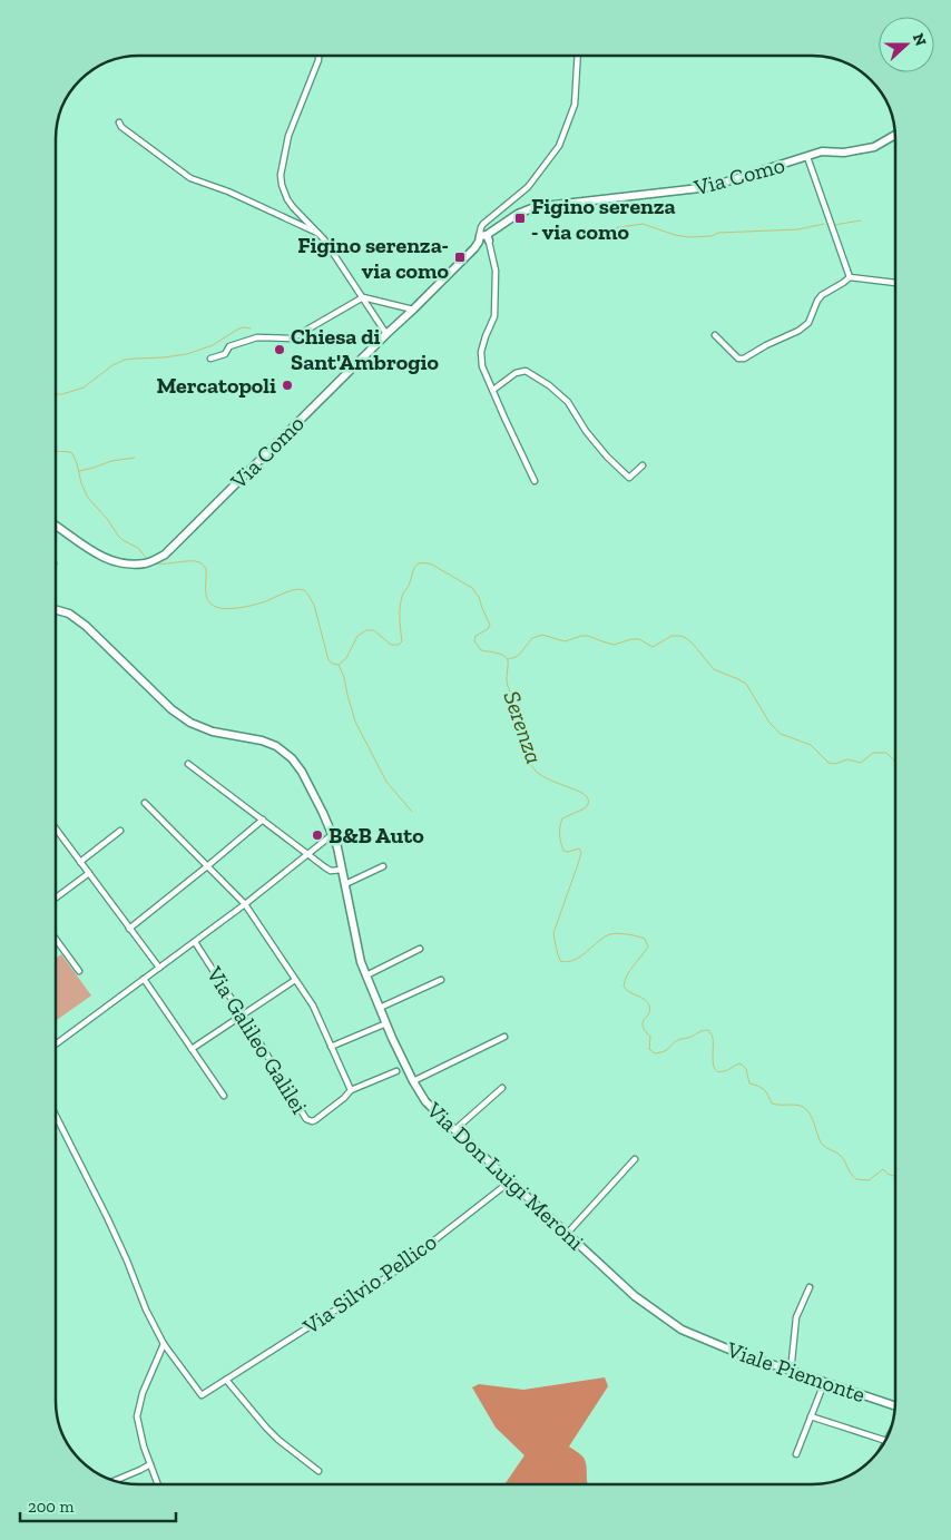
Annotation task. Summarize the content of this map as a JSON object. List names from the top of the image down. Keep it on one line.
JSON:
{"streets":{"street":["Via Como","Via Galileo Galilei","Via Don Luigi Meroni","Via Silvio Pellico","Viale Piemonte"]},"crossings":[["Via Don Luigi Meroni","Via Silvio Pellico"],["Via Don Luigi Meroni","Viale Piemonte"]],"water":["Serenza"],"places":{"transit":["Figino serenza - via como","Figino serenza- via como"],"other":["Chiesa di Sant'Ambrogio","Mercatopoli","B&B Auto"]},"scale_bar":"200 m","north":"right"}
